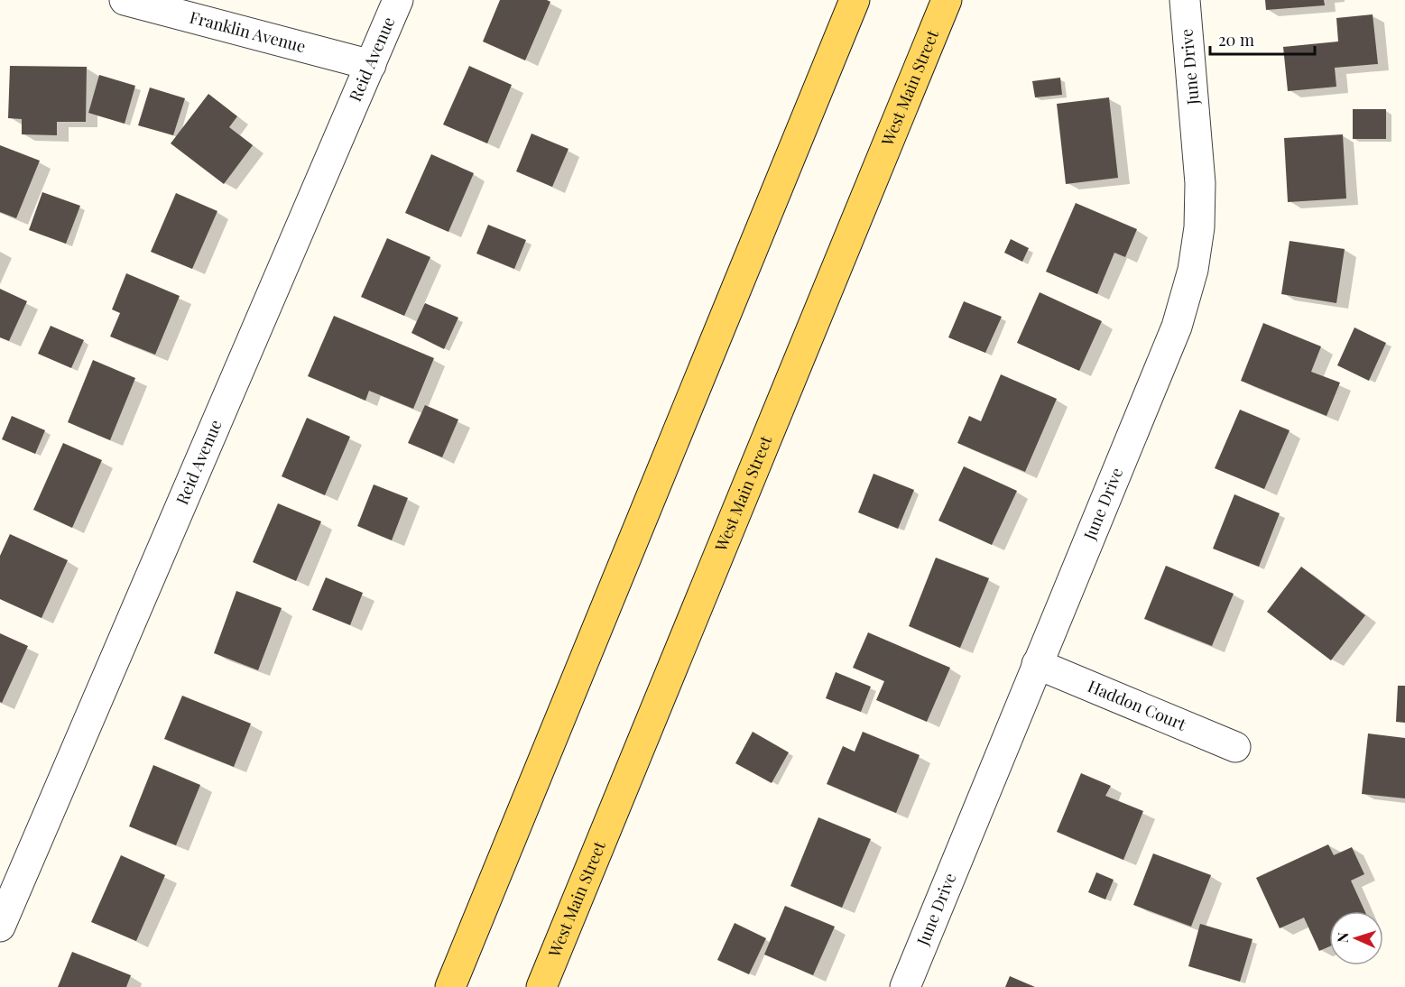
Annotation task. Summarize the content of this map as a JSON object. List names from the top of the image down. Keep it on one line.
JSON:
{"streets":{"main road":["West Main Street"],"street":["Franklin Avenue","Reid Avenue","June Drive","Haddon Court"]},"crossings":[["Franklin Avenue","Reid Avenue"],["June Drive","Haddon Court"]],"scale_bar":"20 m","north":"left"}
